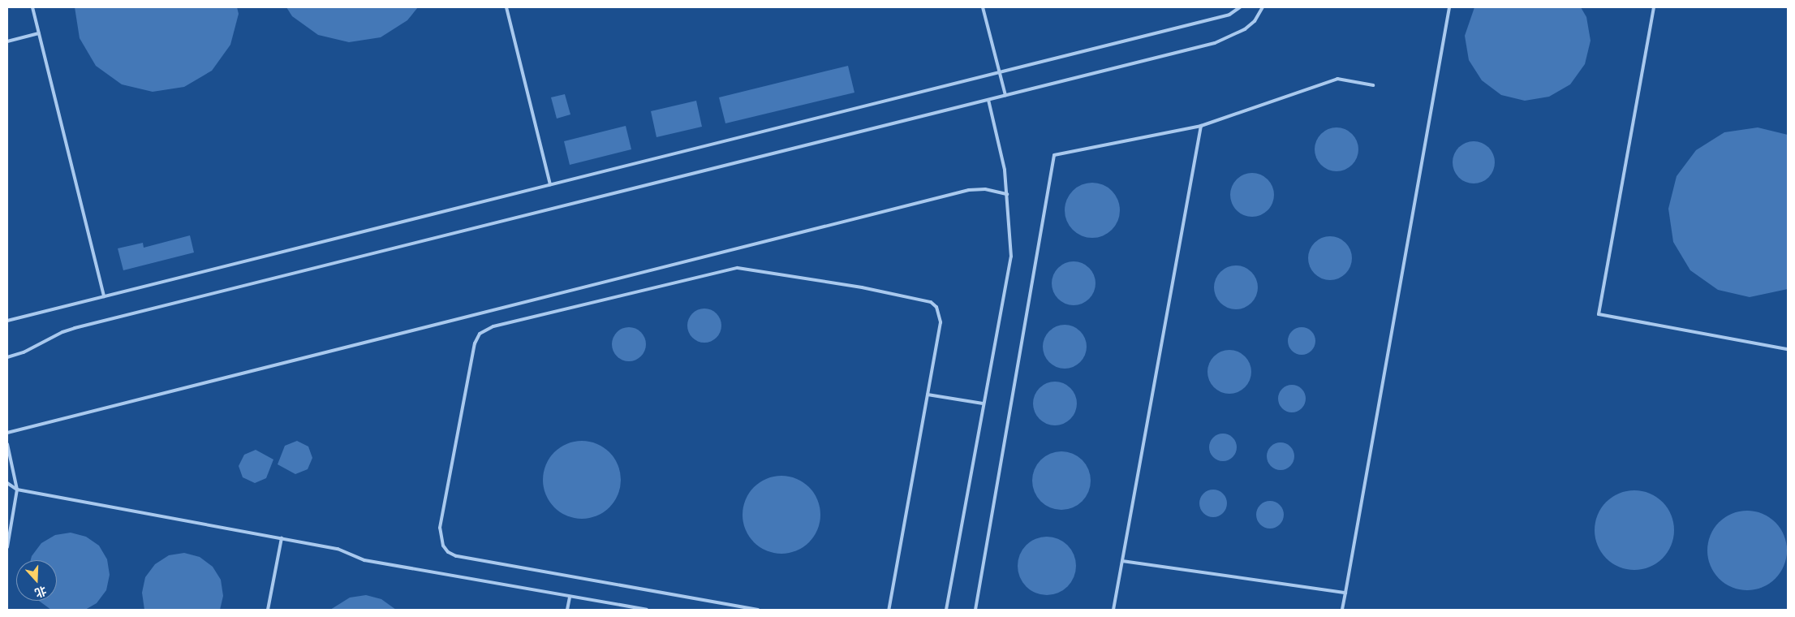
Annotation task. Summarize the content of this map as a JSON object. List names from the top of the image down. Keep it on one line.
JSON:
{"north":"bottom"}
